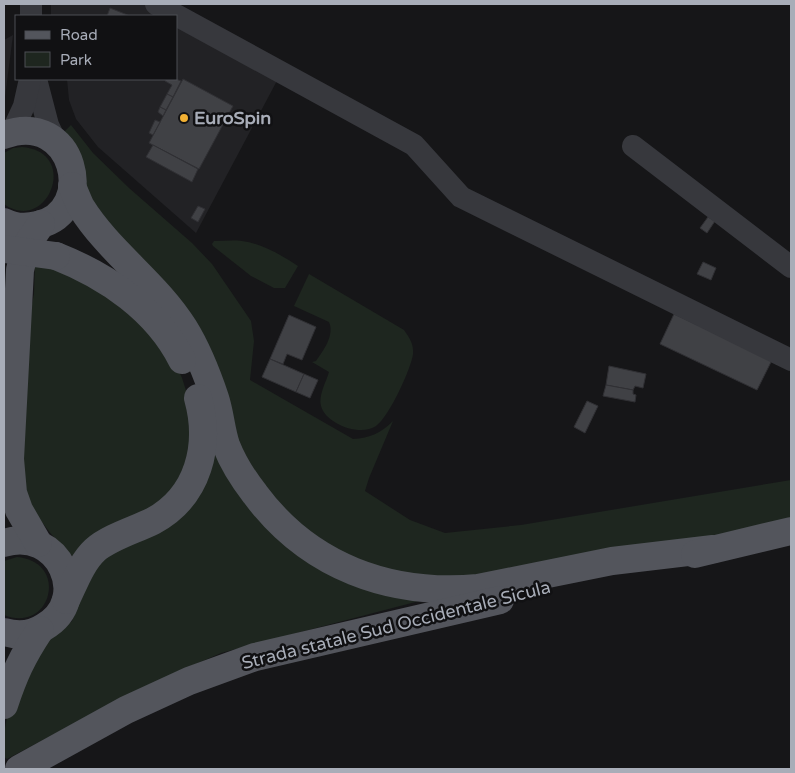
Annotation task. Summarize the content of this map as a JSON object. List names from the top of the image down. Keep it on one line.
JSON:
{"streets":{"main road":["Strada statale Sud Occidentale Sicula"]},"places":["EuroSpin"],"legend":["Road","Park"]}
